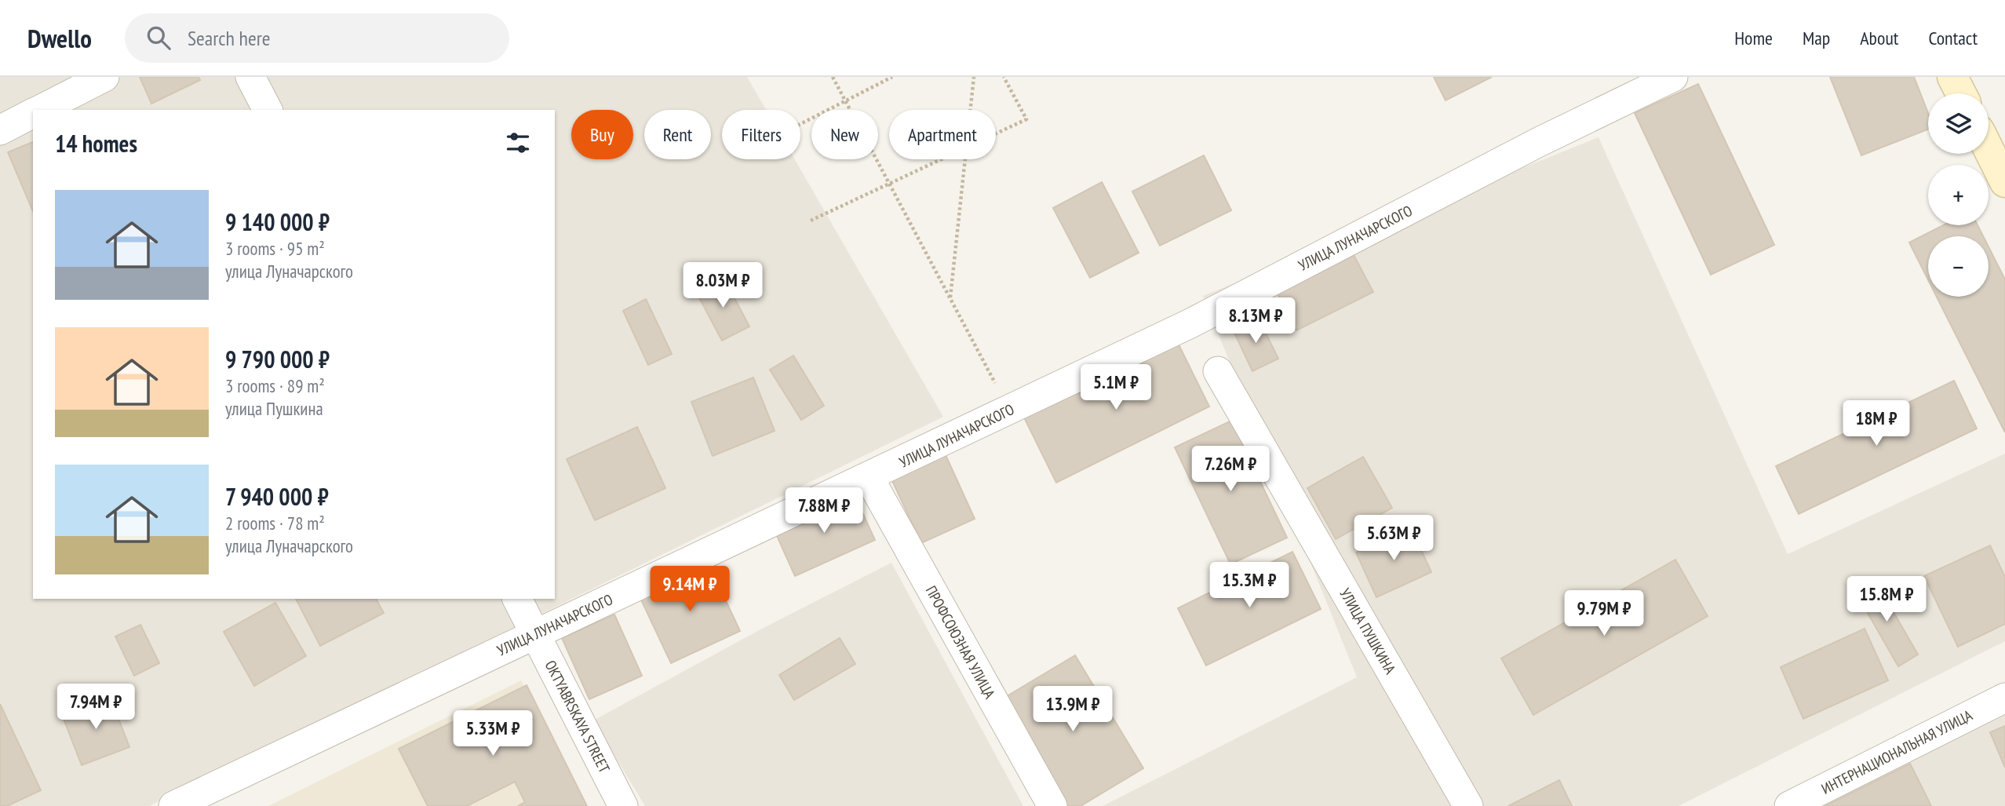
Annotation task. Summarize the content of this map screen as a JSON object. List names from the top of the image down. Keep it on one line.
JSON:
{"streets":{"street":["УЛИЦА ЛУНАЧАРСКОГО","УЛИЦА ПУШКИНА","ПРОФСОЮЗНАЯ УЛИЦА","OKTYABRSKAYA STREET","ИНТЕРНАЦИОНАЛЬНАЯ УЛИЦА"]},"crossings":[["УЛИЦА ЛУНАЧАРСКОГО","ПРОФСОЮЗНАЯ УЛИЦА"],["УЛИЦА ЛУНАЧАРСКОГО","OKTYABRSKAYA STREET"]],"page":{"header":"Dwello","search":"Search here","nav":["Home","Map","About","Contact"],"map_buttons":["+","−"],"chip":["Buy","Rent","Filters","New","Apartment"],"heading":"14 homes","list":[{"name":"9 140 000 ₽","note":"3 rooms · 95 m² · улица Луначарского"},{"name":"9 790 000 ₽","note":"3 rooms · 89 m² · улица Пушкина"},{"name":"7 940 000 ₽","note":"2 rooms · 78 m² · улица Луначарского"}],"price":["8.03M ₽","8.13M ₽","5.1M ₽","18M ₽","7.26M ₽","7.88M ₽","5.63M ₽","15.3M ₽","9.14M ₽","15.8M ₽","9.79M ₽","7.94M ₽","13.9M ₽","5.33M ₽"]}}
